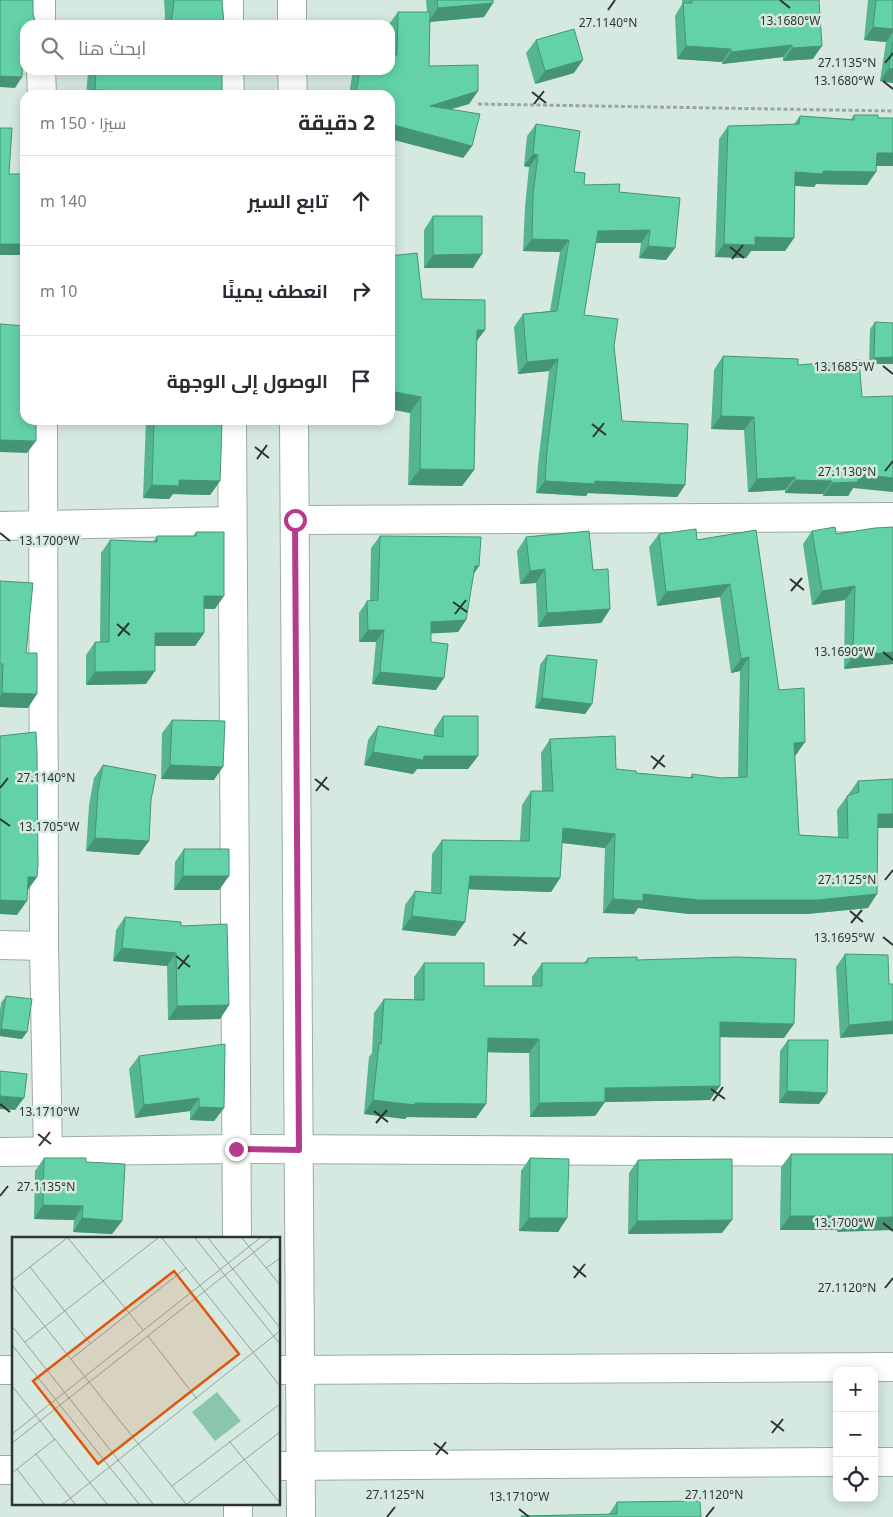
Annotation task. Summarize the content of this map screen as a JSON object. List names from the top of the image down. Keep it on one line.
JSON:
{"page":{"search":"ابحث هنا","heading":["2 دقيقة","سيرًا · 150 m"],"list":[["تابع السير","140 m"],["انعطف يمينًا","10 m"],"الوصول إلى الوجهة"],"map_buttons":["+","−"]},"coordinates":["13.1680°W","27.1140°N","27.1135°N","13.1685°W","27.1130°N","13.1700°W","13.1690°W","13.1705°W","27.1125°N","13.1695°W","13.1710°W","27.1120°N"]}
